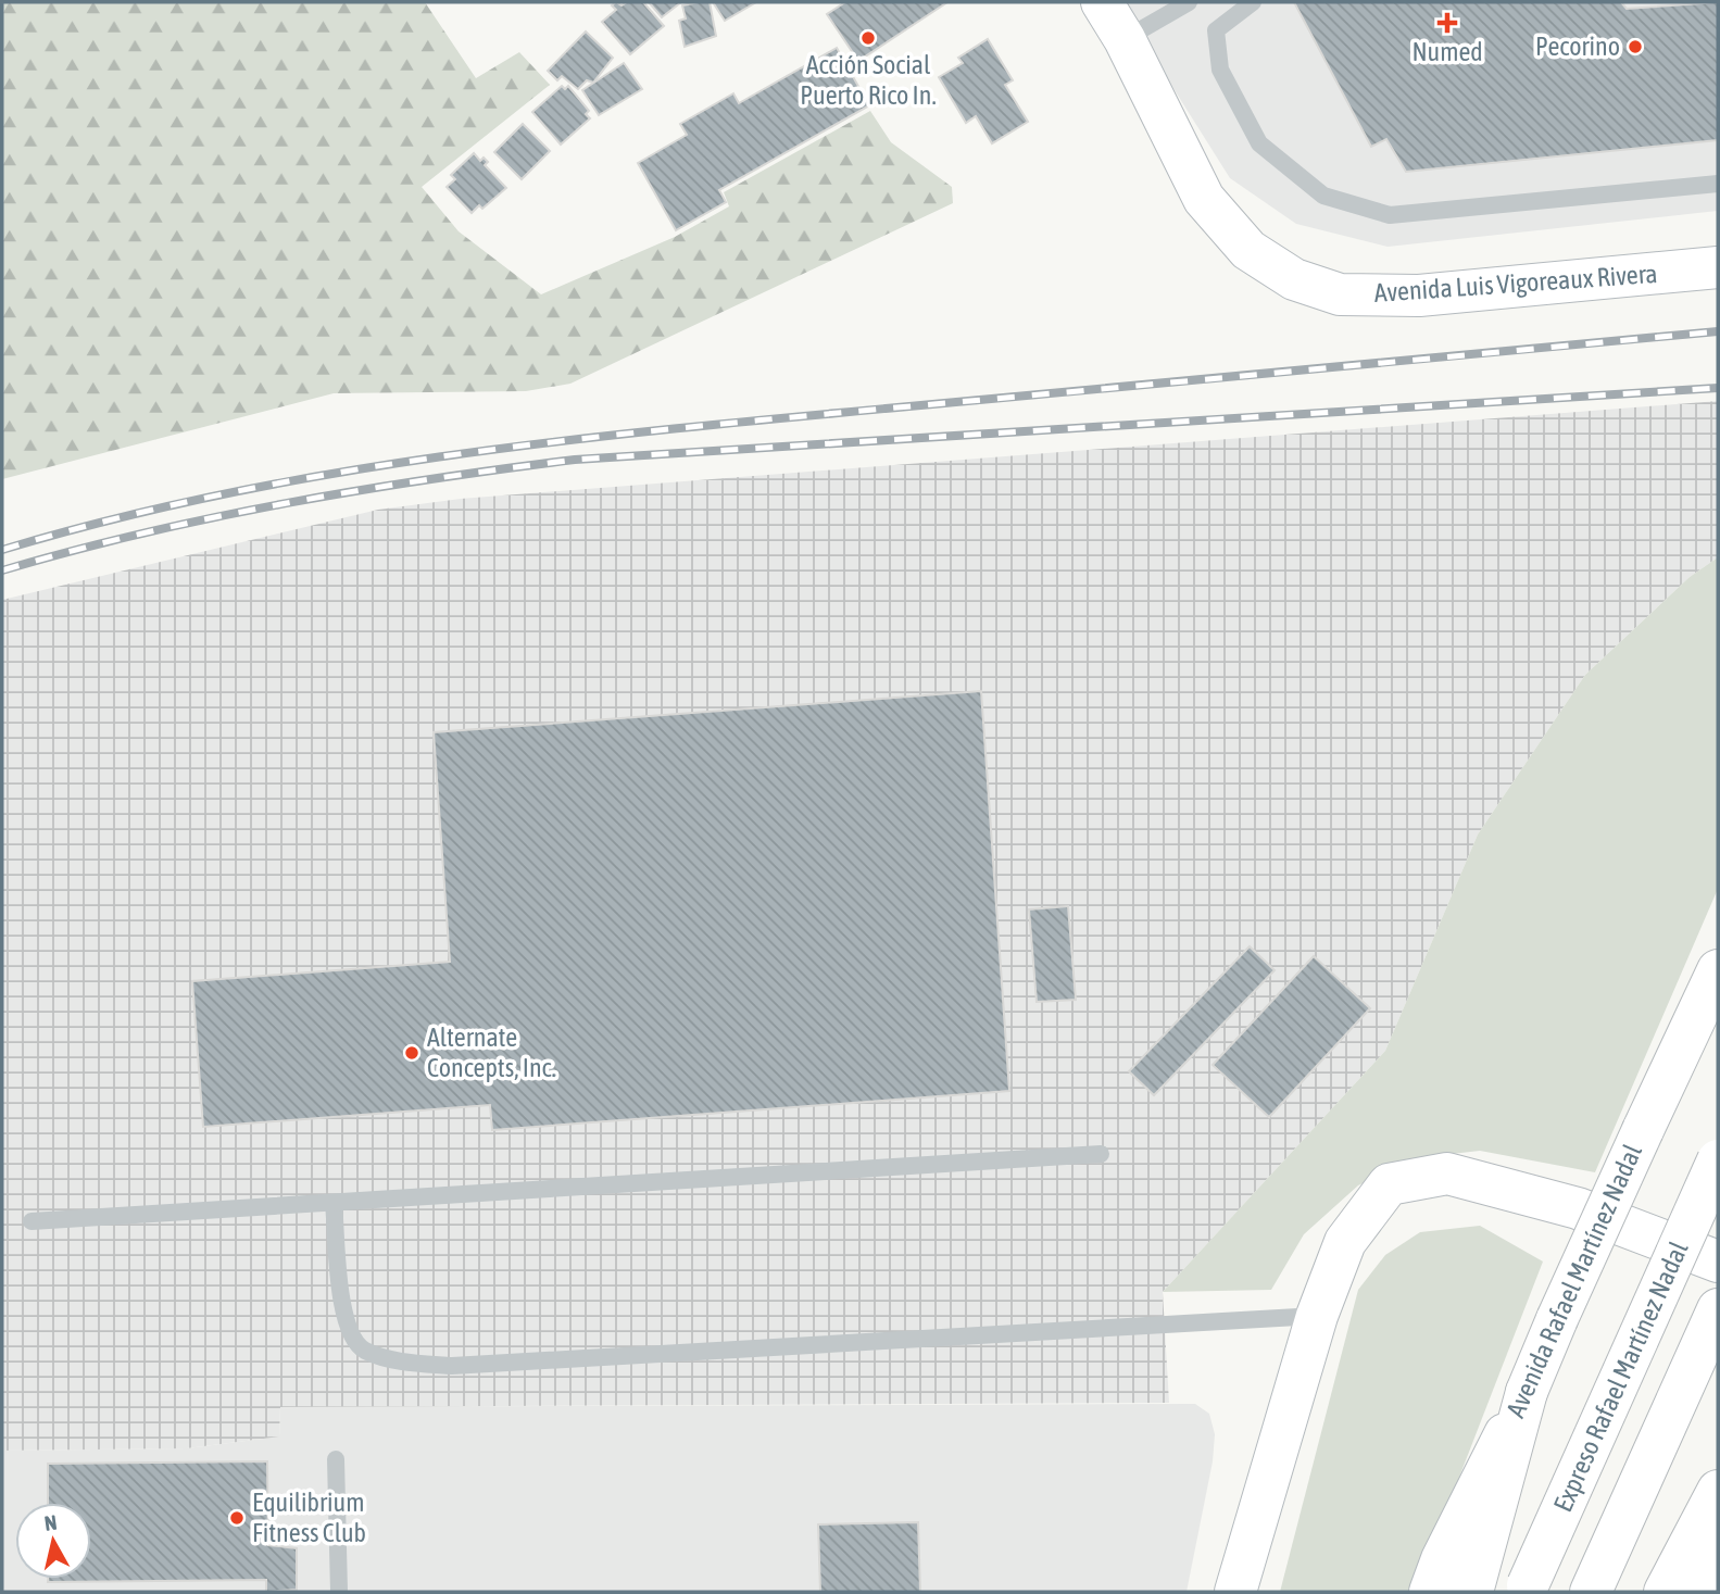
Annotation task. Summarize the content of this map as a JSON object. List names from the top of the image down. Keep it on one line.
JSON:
{"streets":{"main road":["Avenida Luis Vigoreaux Rivera","Avenida Rafael Martínez Nadal","Expreso Rafael Martínez Nadal"]},"places":{"health":["Numed"],"other":["Acción Social Puerto Rico In.","Pecorino","Alternate Concepts, Inc.","Equilibrium Fitness Club"]},"north":"top"}
